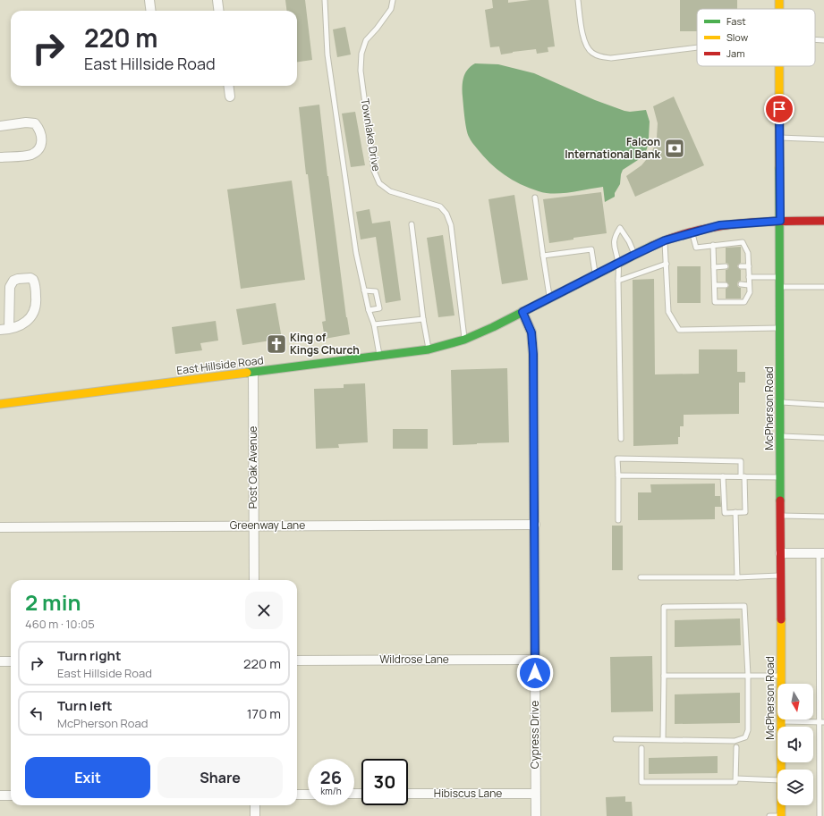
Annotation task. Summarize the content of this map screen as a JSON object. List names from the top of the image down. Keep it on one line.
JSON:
{"streets":{"street":["East Hillside Road","McPherson Road","Post Oak Avenue","Greenway Lane","Wildrose Lane","Cypress Drive","Hibiscus Lane"],"lane":["Townlake Drive"]},"crossings":[["Townlake Drive","East Hillside Road"],["East Hillside Road","McPherson Road"],["East Hillside Road","Post Oak Avenue"],["East Hillside Road","Cypress Drive"],["Post Oak Avenue","Greenway Lane"],["Greenway Lane","Cypress Drive"],["Wildrose Lane","Cypress Drive"],["Cypress Drive","Hibiscus Lane"]],"places":{"bank":["Falcon International Bank"],"church":["King of Kings Church"]},"legend":["Fast","Slow","Jam"],"north":"bottom","page":{"turn":["220 m","East Hillside Road"],"heading":["2 min","460 m · 10:05"],"list":[{"name":"Turn right","note":"East Hillside Road","value":"220 m"},{"name":"Turn left","note":"McPherson Road","value":"170 m"}],"buttons":["Exit","Share"],"speed":"26 km/h","limit":"30"}}
